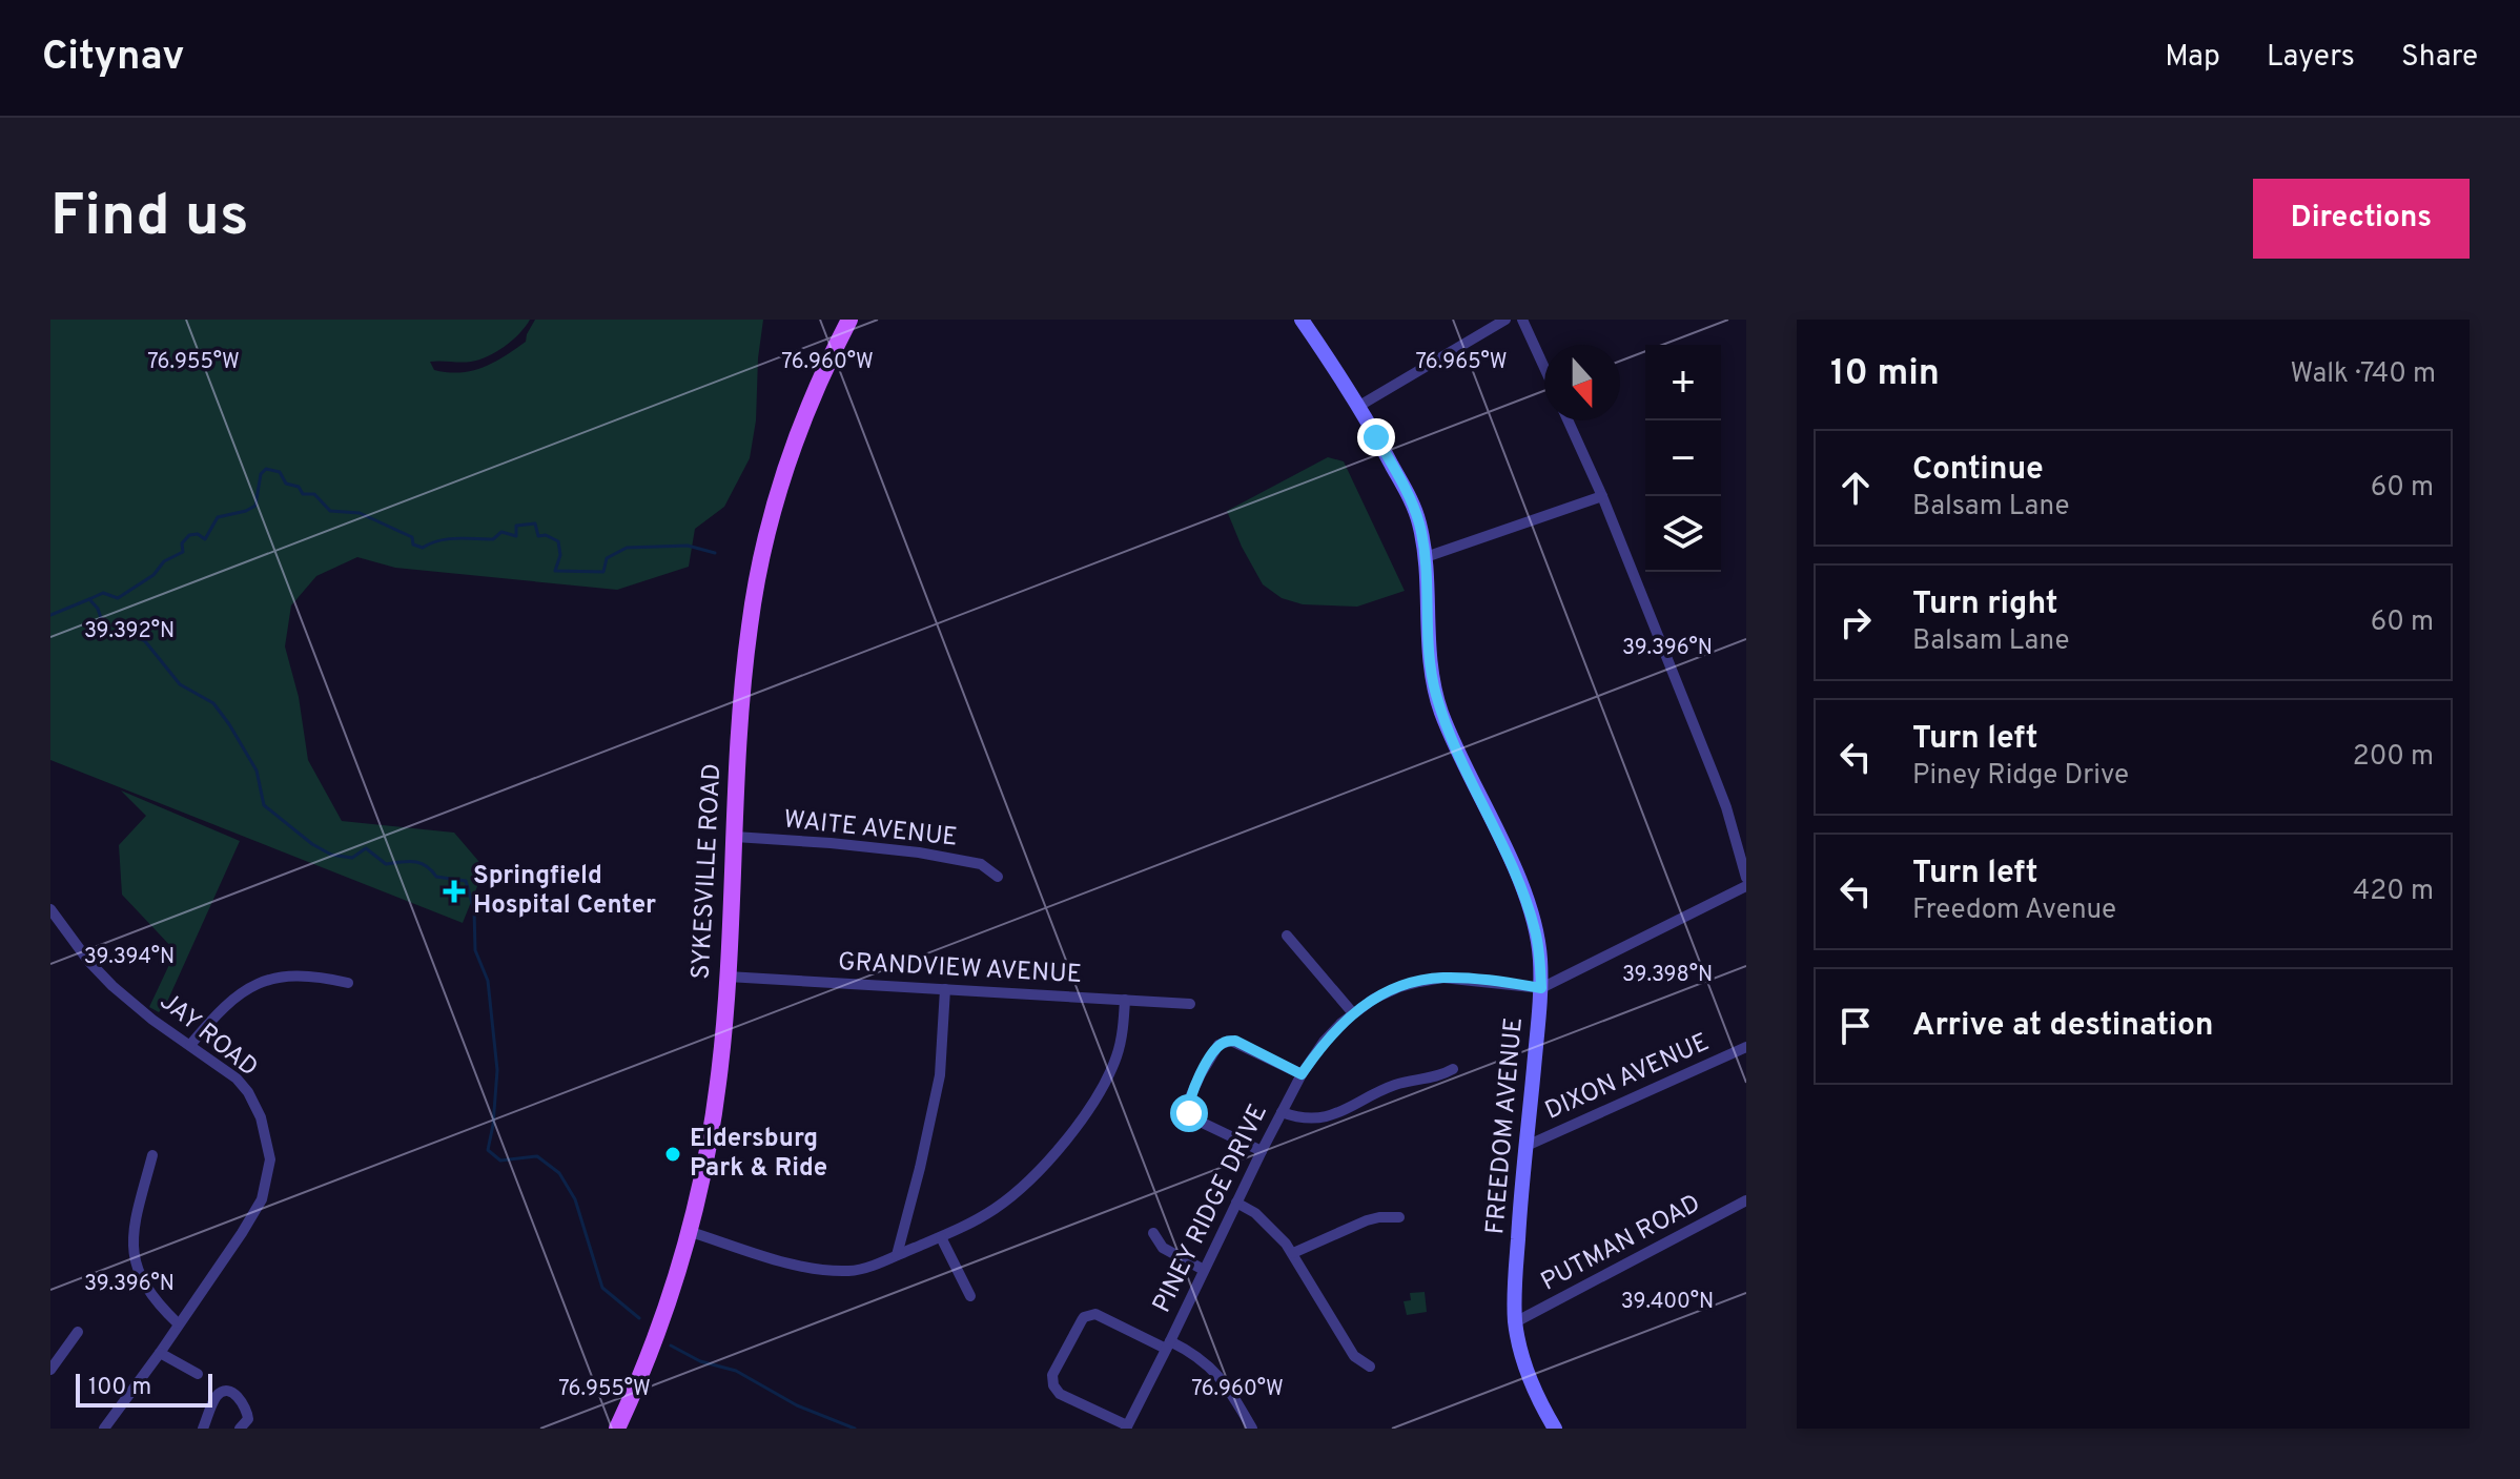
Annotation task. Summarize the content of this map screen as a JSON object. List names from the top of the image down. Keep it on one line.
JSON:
{"streets":{"main road":["SYKESVILLE ROAD"],"street":["WAITE AVENUE","GRANDVIEW AVENUE","JAY ROAD","DIXON AVENUE","FREEDOM AVENUE","PINEY RIDGE DRIVE","PUTMAN ROAD"]},"crossings":[["WAITE AVENUE","SYKESVILLE ROAD"],["SYKESVILLE ROAD","GRANDVIEW AVENUE"],["DIXON AVENUE","FREEDOM AVENUE"],["FREEDOM AVENUE","PINEY RIDGE DRIVE"],["FREEDOM AVENUE","PUTMAN ROAD"]],"places":{"health":["Springfield Hospital Center"],"other":["Eldersburg Park & Ride"]},"scale_bar":"100 m","north":"bottom","page":{"header":"Citynav","nav":["Map","Layers","Share"],"buttons":"Directions","title":"Find us","heading":["10 min","Walk · 740 m"],"map_buttons":["+","−"],"list":[["Continue","Balsam Lane","60 m"],["Turn right","Balsam Lane","60 m"],["Turn left","Piney Ridge Drive","200 m"],["Turn left","Freedom Avenue","420 m"],"Arrive at destination"],"scale":"100 m"},"coordinates":["76.955°W","76.960°W","76.965°W","39.392°N","39.396°N","39.394°N","39.398°N","39.400°N"]}
